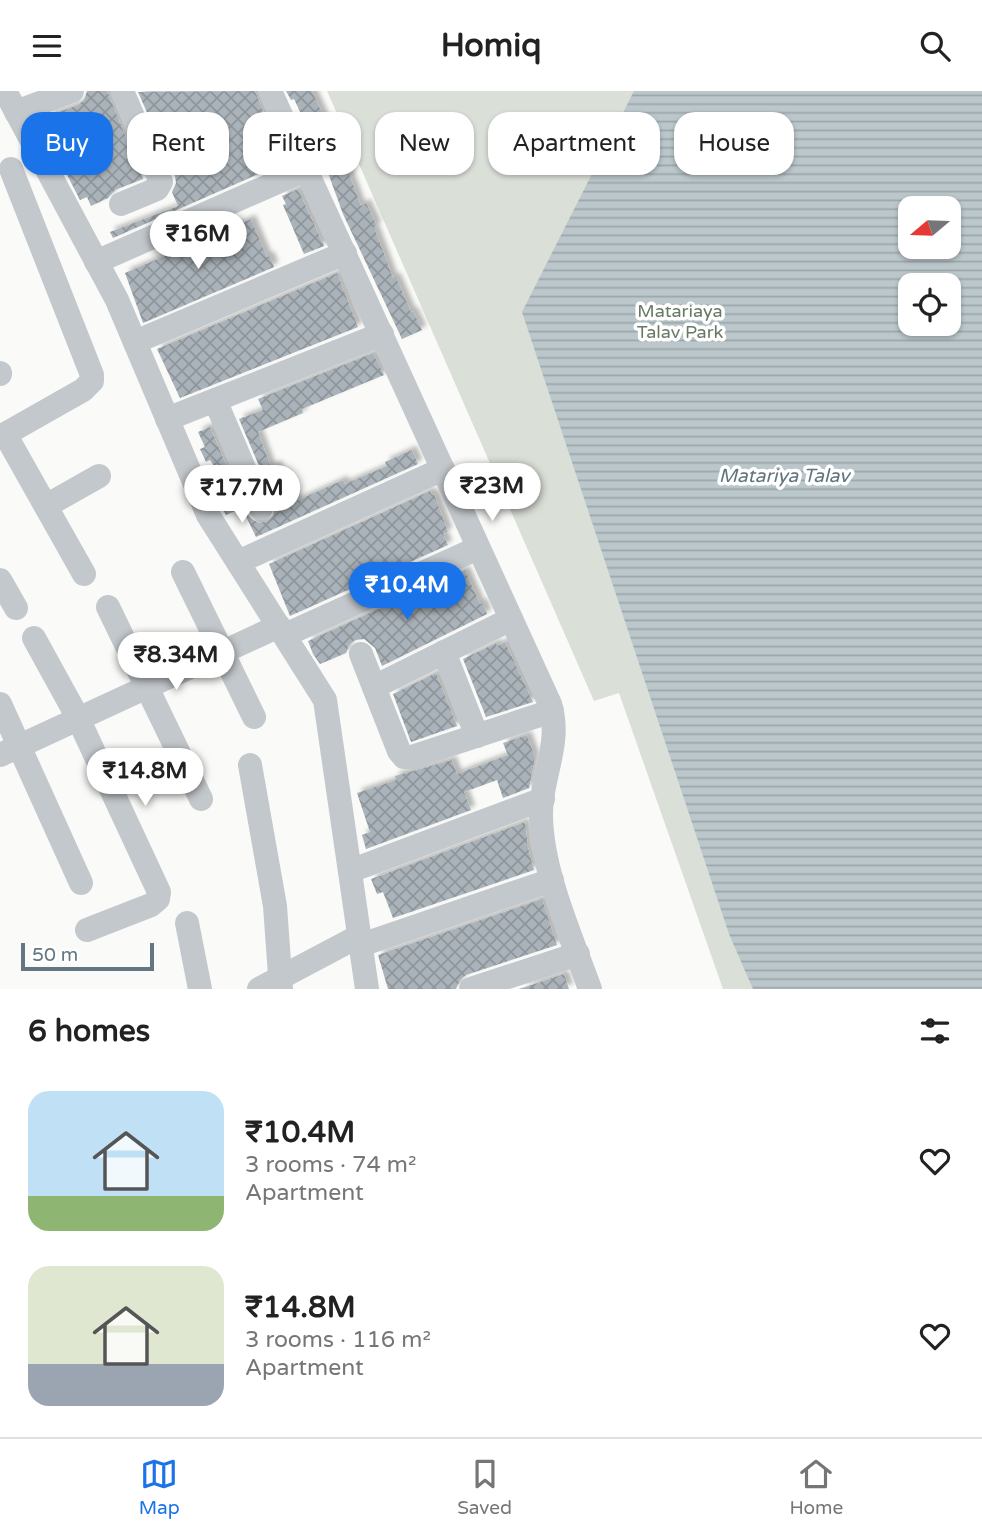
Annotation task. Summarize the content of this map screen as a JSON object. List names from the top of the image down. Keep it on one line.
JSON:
{"water":["Matariya Talav"],"parks":["Matariaya Talav Park"],"scale_bar":"50 m","north":"left","page":{"header":"Homiq","chip":["Buy","Rent","Filters","New","Apartment","House"],"price":["₹16M","₹23M","₹17.7M","₹10.4M","₹8.34M","₹14.8M"],"scale":"50 m","heading":"6 homes","list":[{"name":"₹10.4M","note":"3 rooms · 74 m² · Apartment"},{"name":"₹14.8M","note":"3 rooms · 116 m² · Apartment"}],"tabs":["Map","Saved","Home"]}}
